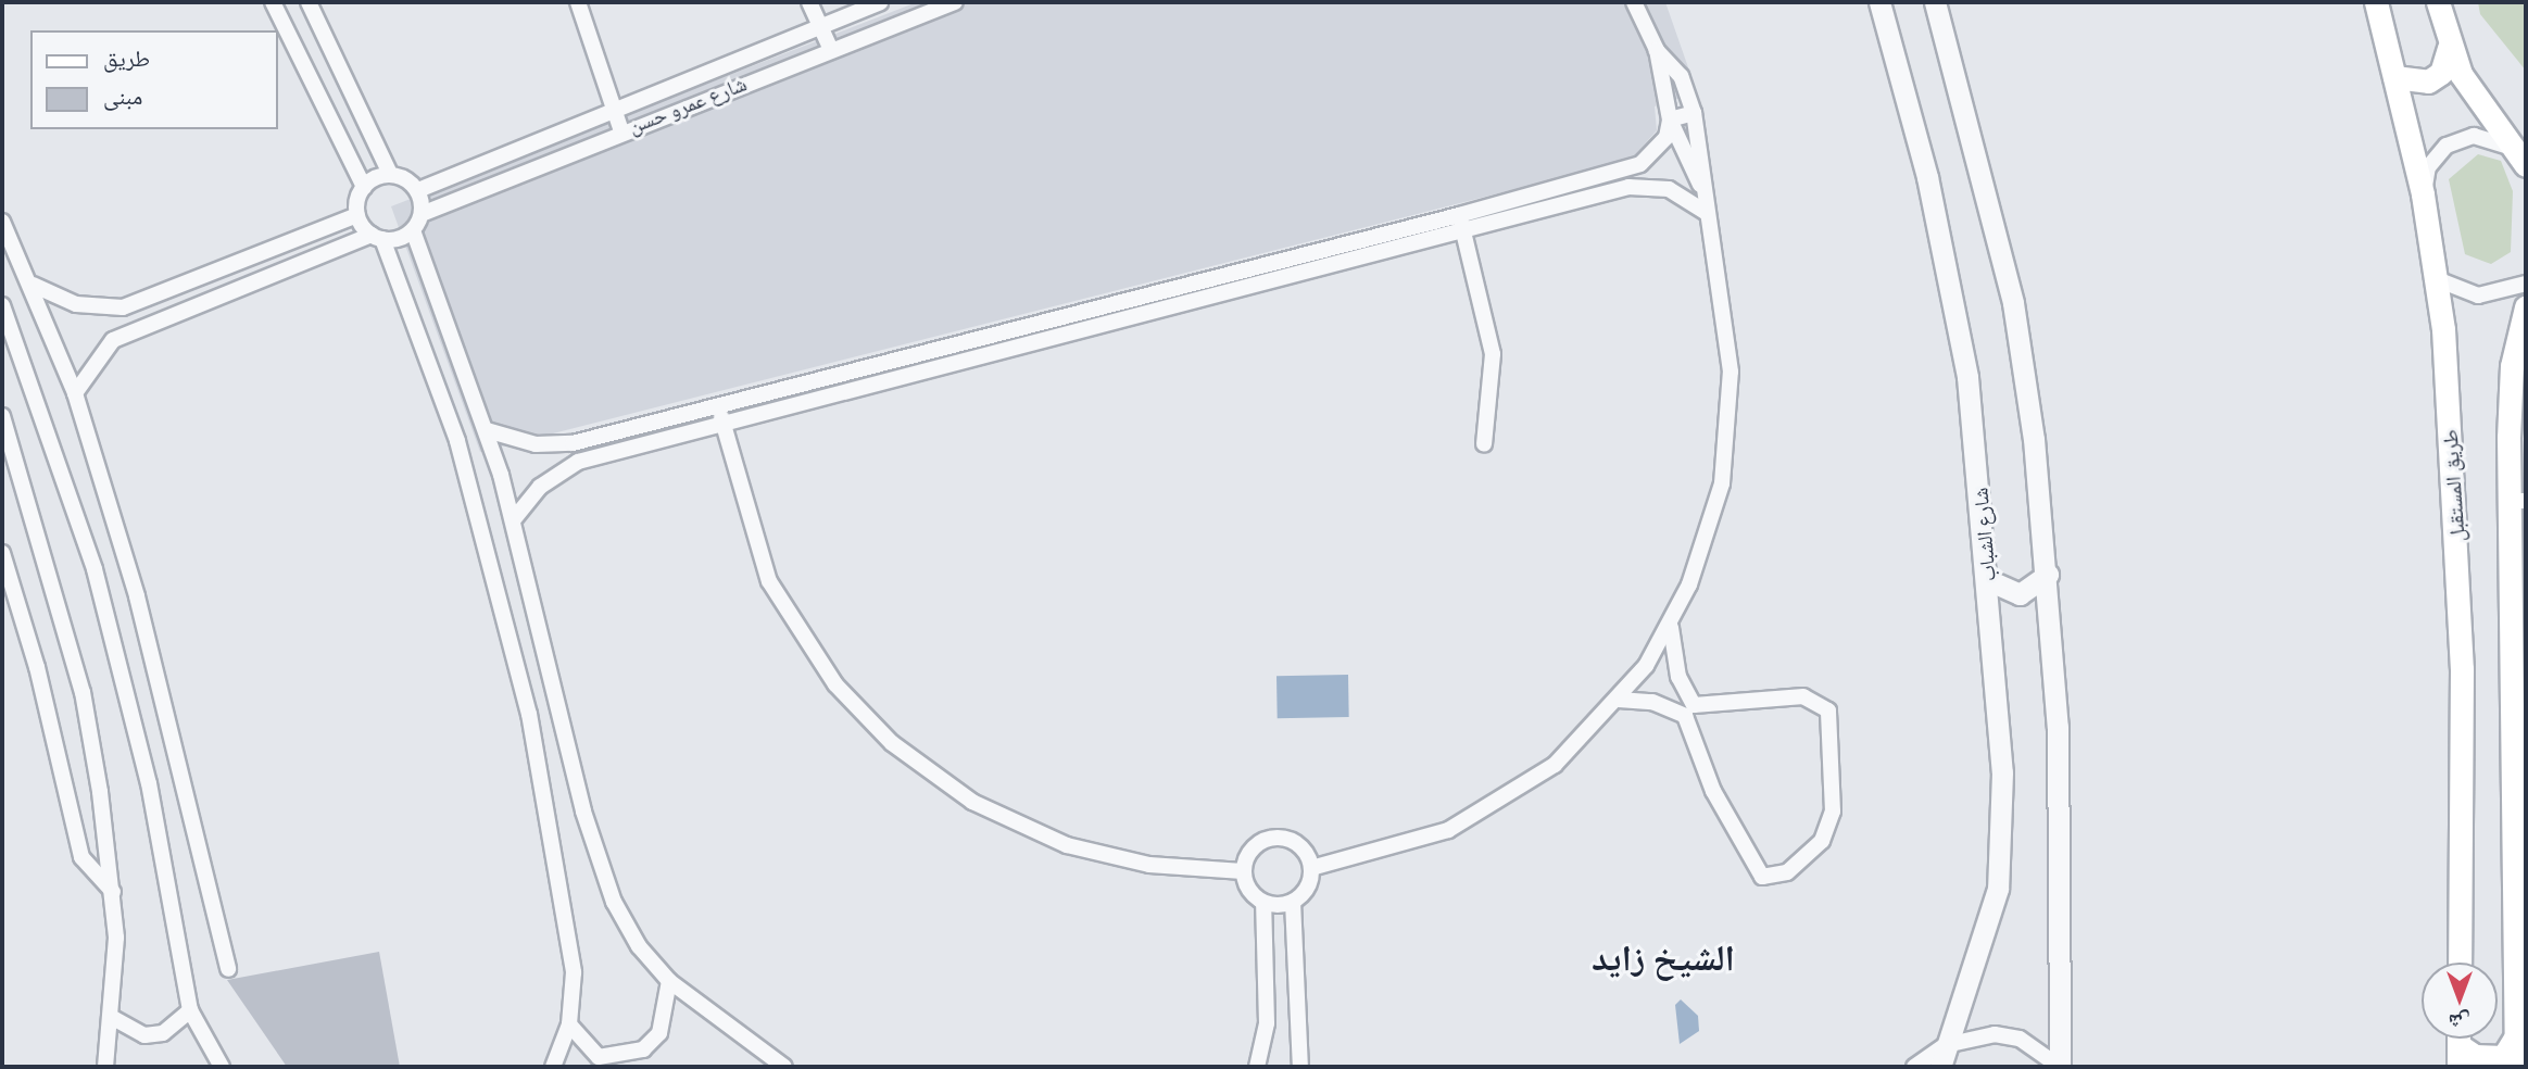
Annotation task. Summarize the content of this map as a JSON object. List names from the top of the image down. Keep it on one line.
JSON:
{"streets":{"main road":["طريق المستقبل"],"street":["شارع عمرو حسن","شارع الشباب"]},"districts":["الشيخ زايد"],"legend":["طريق","مبنى"],"north":"bottom"}
